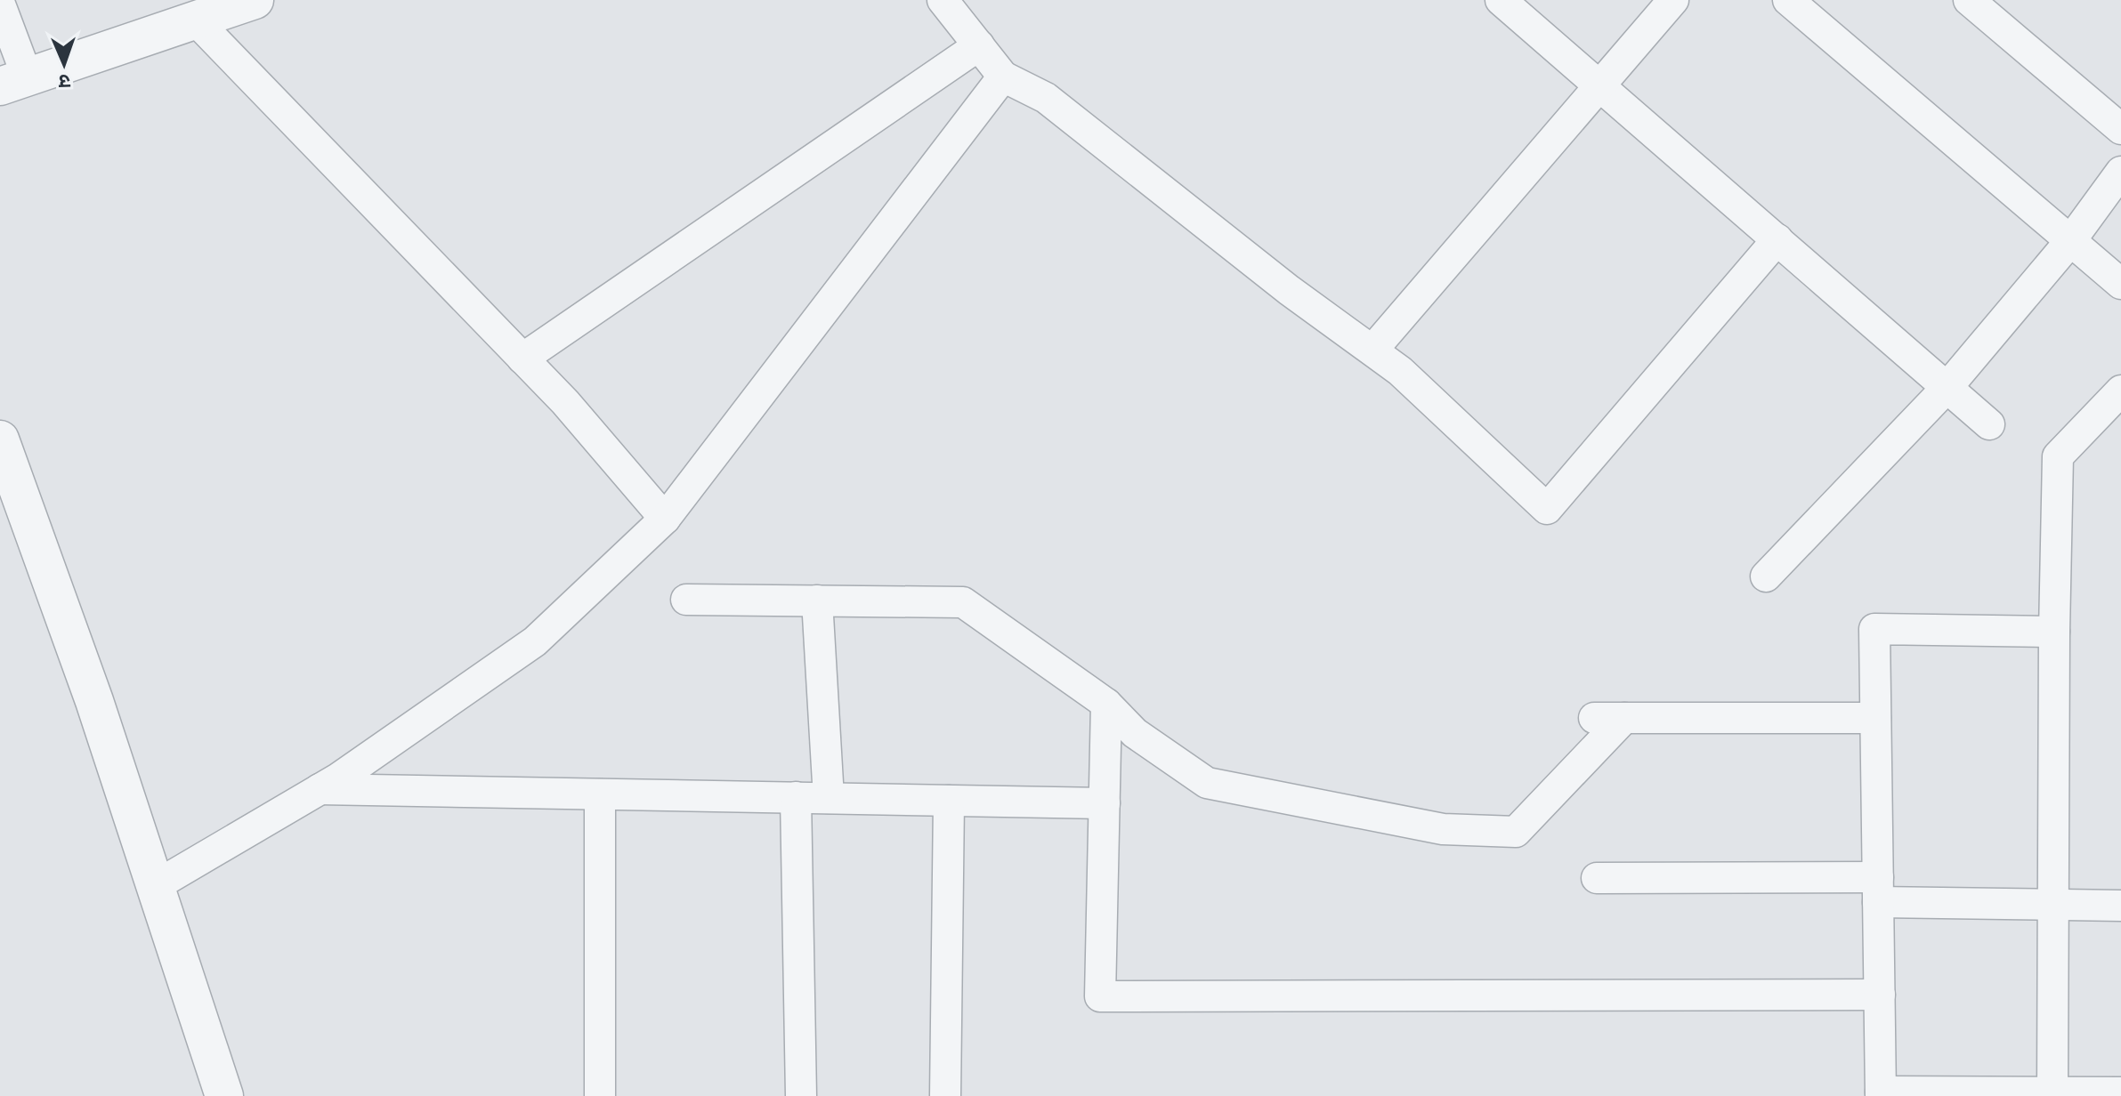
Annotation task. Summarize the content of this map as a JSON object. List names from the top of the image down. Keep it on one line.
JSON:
{"north":"bottom"}
